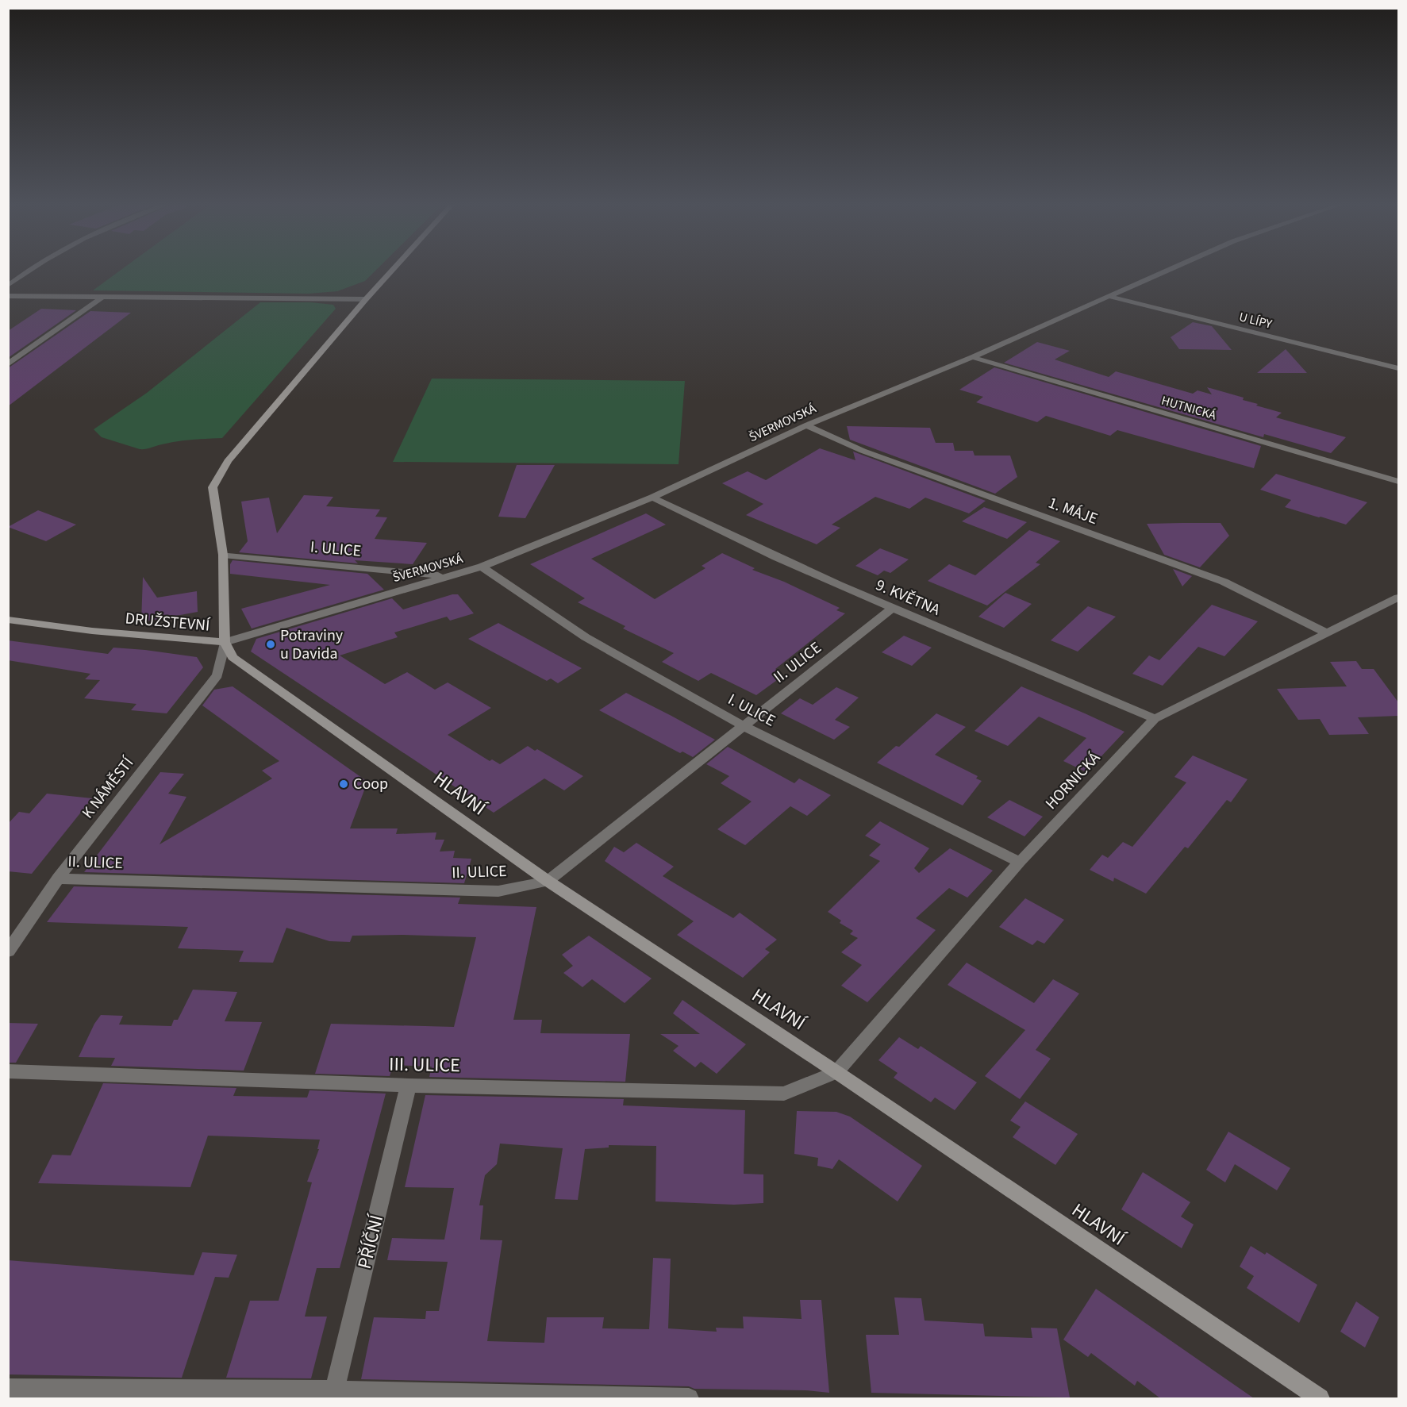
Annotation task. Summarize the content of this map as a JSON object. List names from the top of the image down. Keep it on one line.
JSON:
{"streets":{"main road":["DRUŽSTEVNÍ","HLAVNÍ"],"street":["U LÍPY","HUTNICKÁ","ŠVERMOVSKÁ","1. MÁJE","I. ULICE","9. KVĚTNA","II. ULICE","HORNICKÁ","K NÁMĚSTÍ","III. ULICE","PŘÍČNÍ"]},"crossings":[["U LÍPY","ŠVERMOVSKÁ"],["HUTNICKÁ","ŠVERMOVSKÁ"],["ŠVERMOVSKÁ","1. MÁJE"],["ŠVERMOVSKÁ","I. ULICE"],["ŠVERMOVSKÁ","9. KVĚTNA"],["ŠVERMOVSKÁ","DRUŽSTEVNÍ"],["ŠVERMOVSKÁ","K NÁMĚSTÍ"],["ŠVERMOVSKÁ","HLAVNÍ"],["1. MÁJE","HORNICKÁ"],["I. ULICE","DRUŽSTEVNÍ"],["I. ULICE","II. ULICE"],["I. ULICE","HORNICKÁ"],["9. KVĚTNA","II. ULICE"],["9. KVĚTNA","HORNICKÁ"],["DRUŽSTEVNÍ","K NÁMĚSTÍ"],["DRUŽSTEVNÍ","HLAVNÍ"],["II. ULICE","K NÁMĚSTÍ"],["II. ULICE","HLAVNÍ"],["HORNICKÁ","HLAVNÍ"],["HORNICKÁ","III. ULICE"],["K NÁMĚSTÍ","HLAVNÍ"],["HLAVNÍ","III. ULICE"],["III. ULICE","PŘÍČNÍ"]],"places":["Potraviny u Davida","Coop"]}
